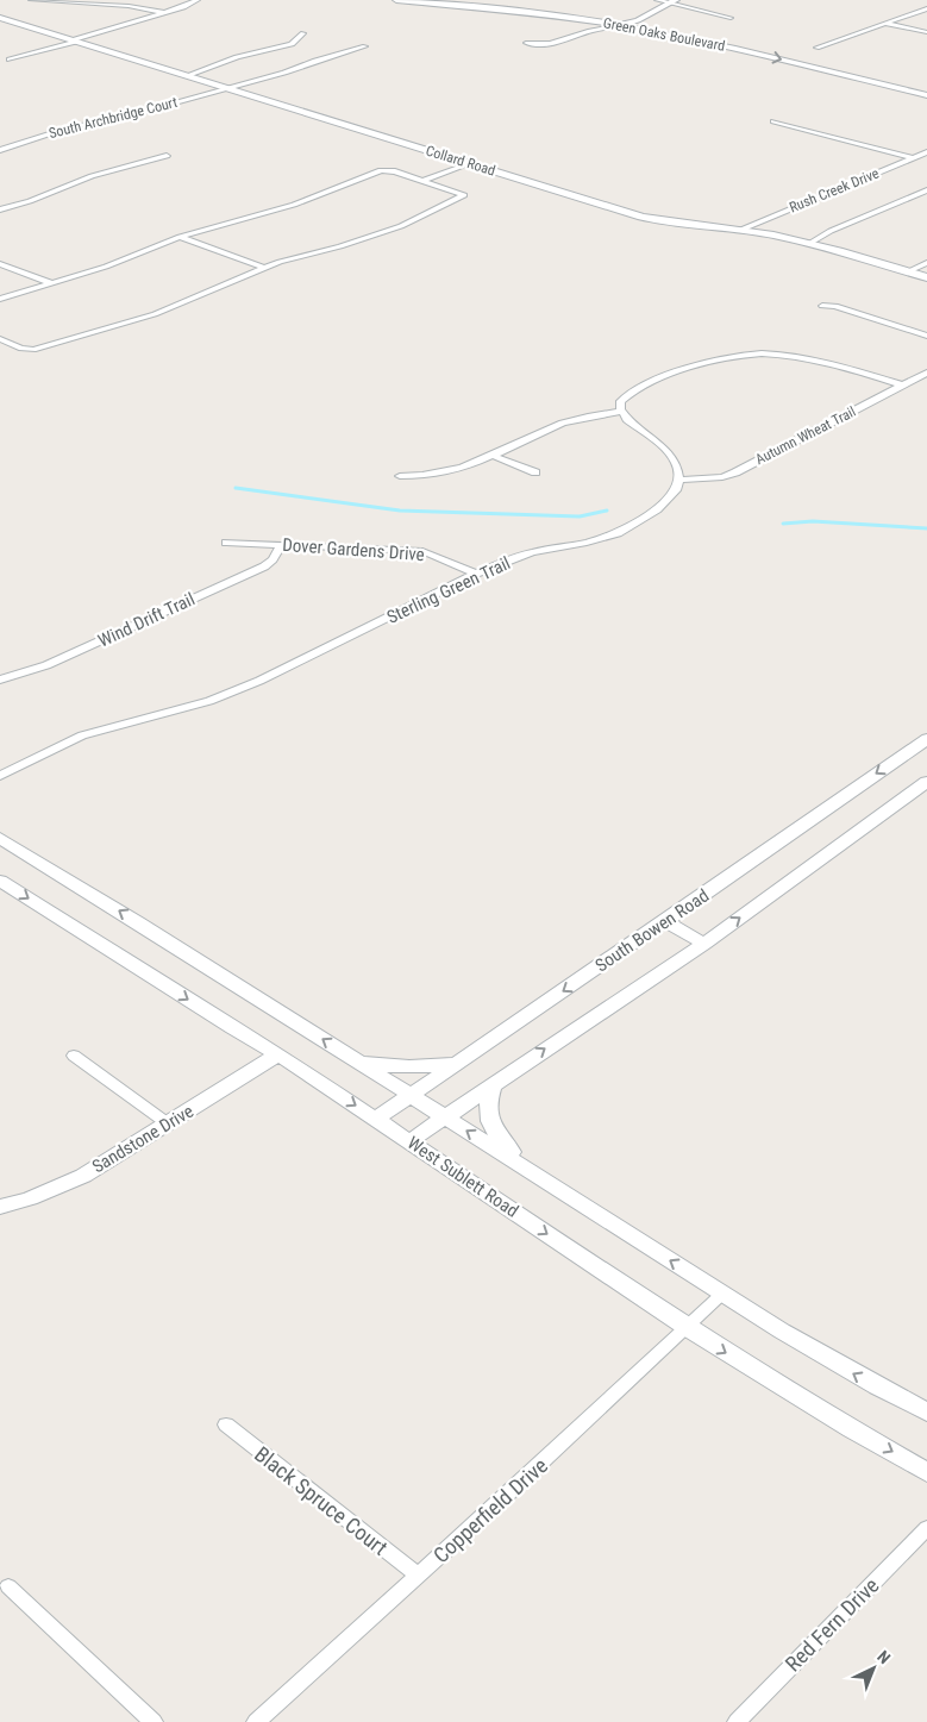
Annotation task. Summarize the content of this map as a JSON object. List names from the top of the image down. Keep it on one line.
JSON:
{"streets":{"main road":["Green Oaks Boulevard","Collard Road","South Bowen Road","Sandstone Drive","West Sublett Road"],"street":["South Archbridge Court","Rush Creek Drive","Autumn Wheat Trail","Dover Gardens Drive","Sterling Green Trail","Wind Drift Trail","Black Spruce Court","Copperfield Drive","Red Fern Drive"]},"crossings":[["South Archbridge Court","Collard Road"],["Collard Road","Rush Creek Drive"],["Autumn Wheat Trail","Sterling Green Trail"],["Dover Gardens Drive","Sterling Green Trail"],["Dover Gardens Drive","Wind Drift Trail"],["South Bowen Road","West Sublett Road"],["Sandstone Drive","West Sublett Road"],["West Sublett Road","Copperfield Drive"],["Black Spruce Court","Copperfield Drive"]],"north":"top right"}
